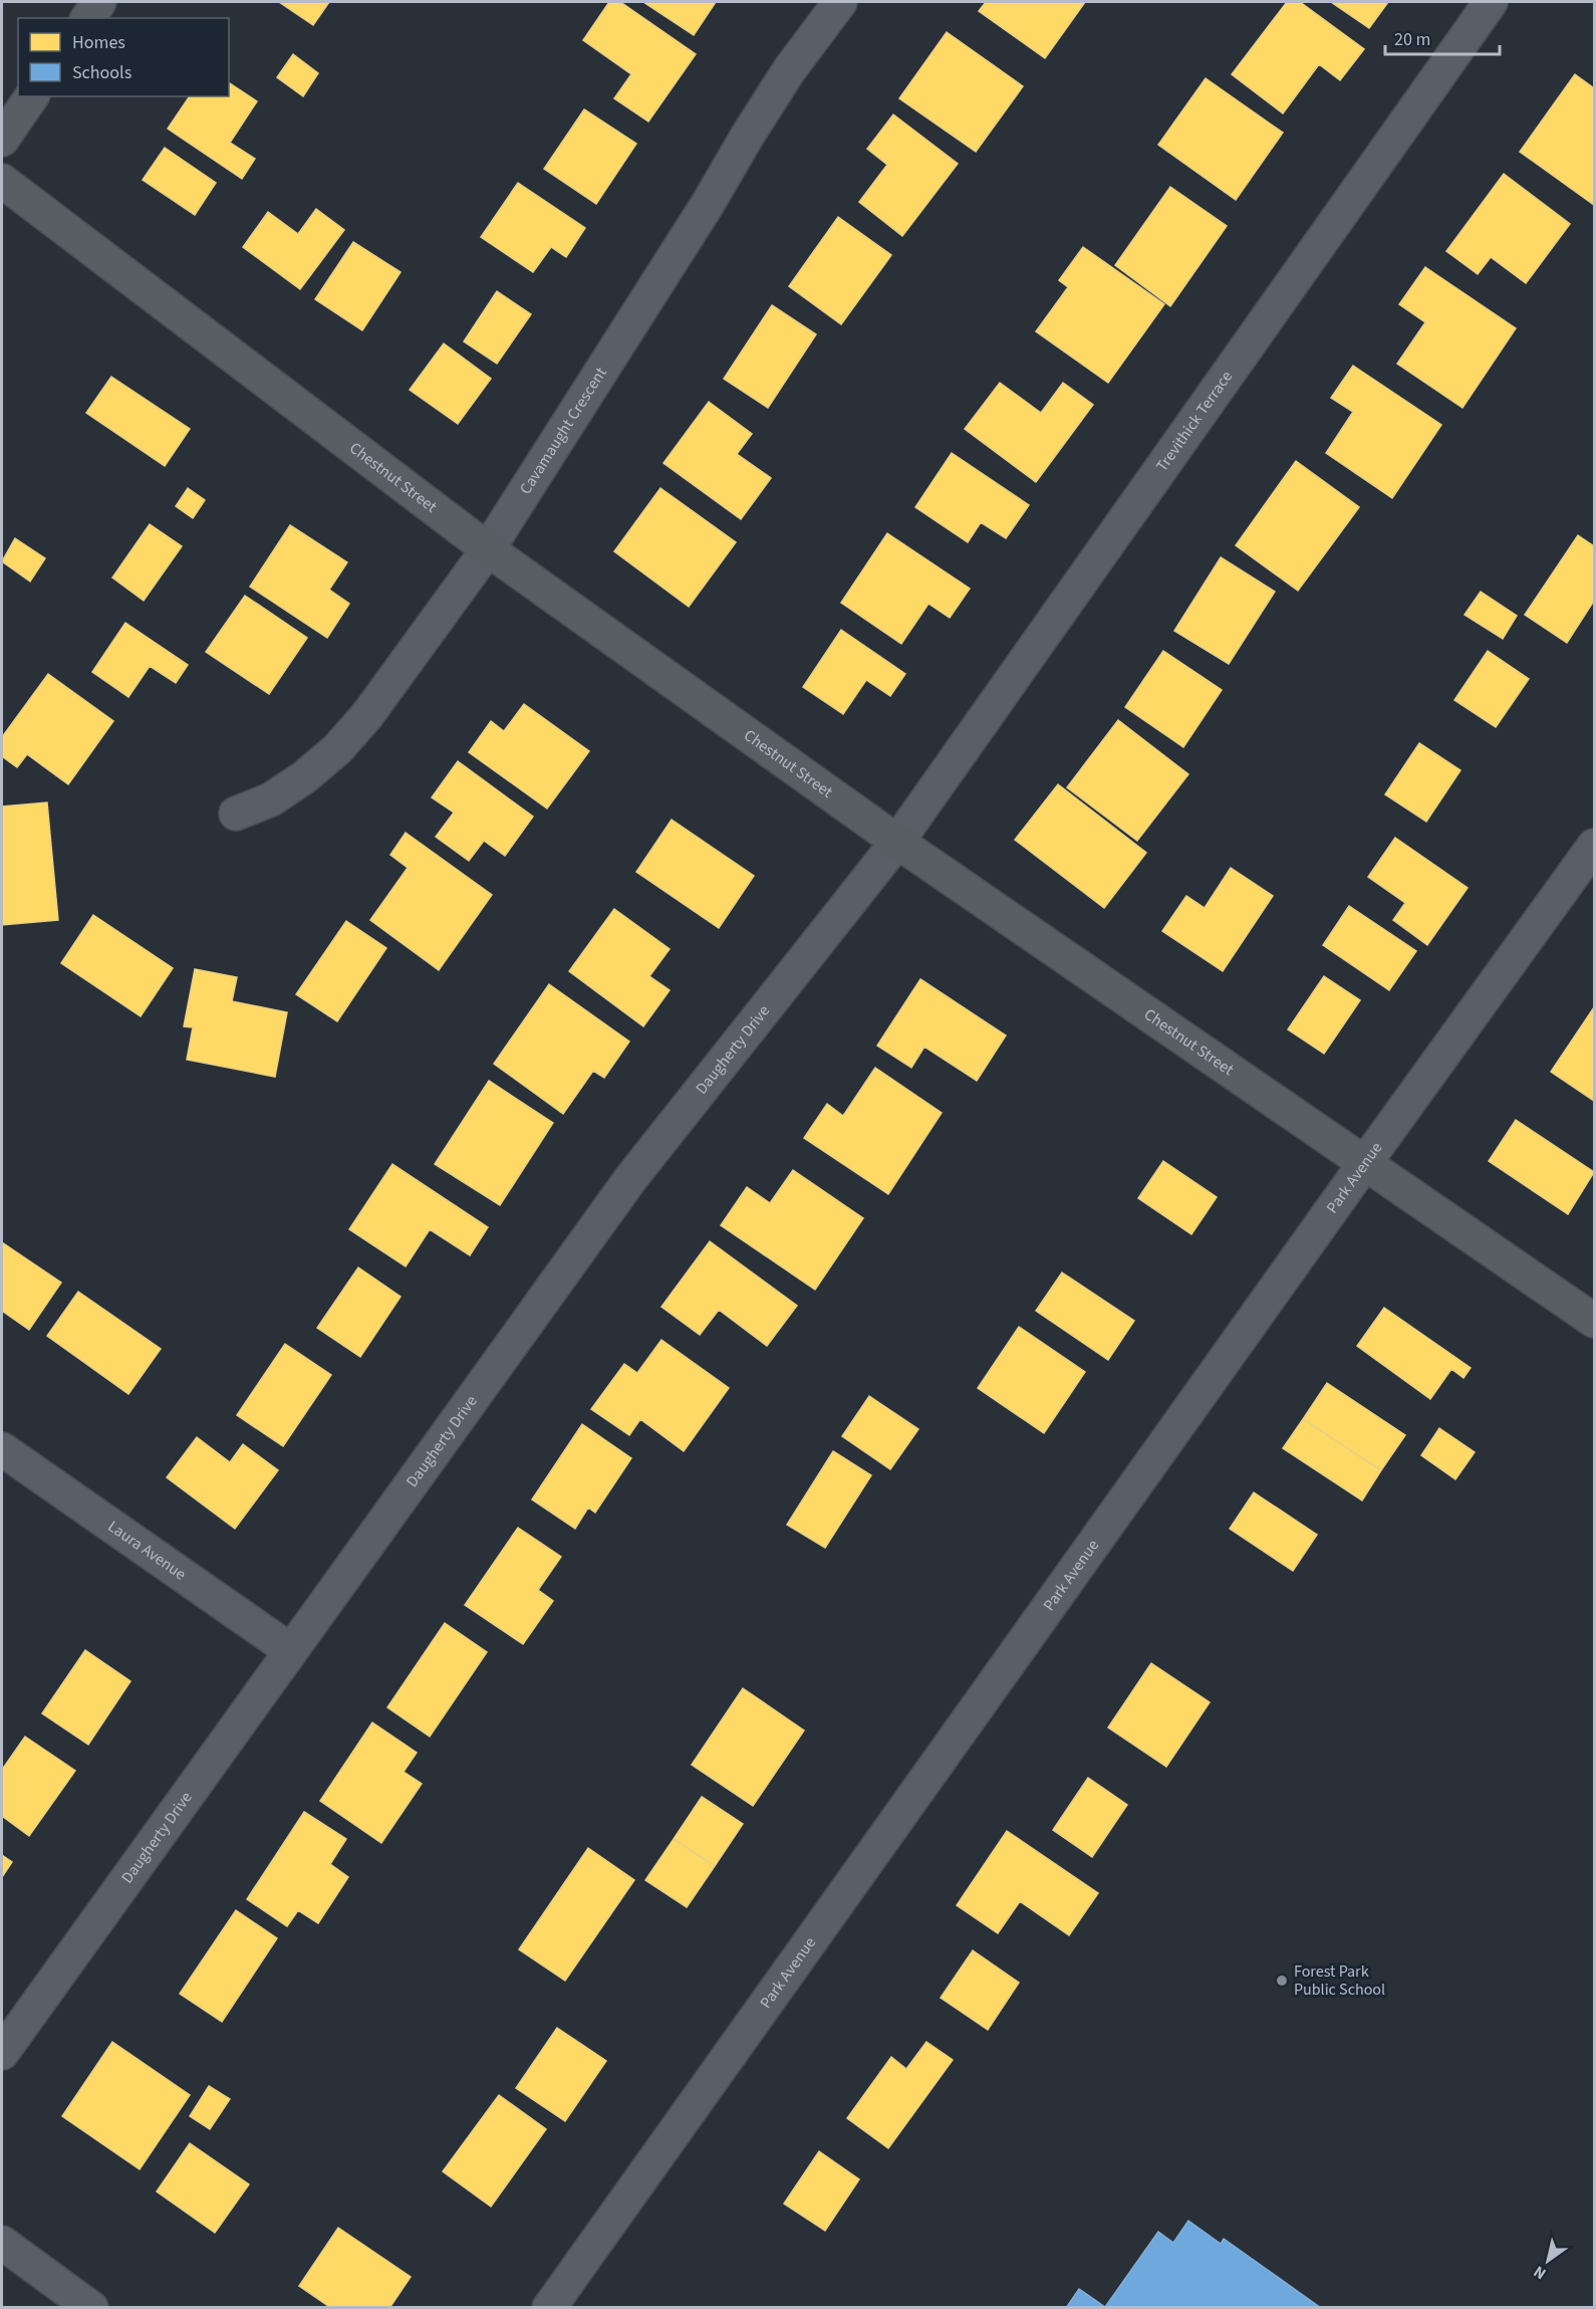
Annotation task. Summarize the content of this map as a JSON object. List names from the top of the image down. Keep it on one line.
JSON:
{"streets":{"street":["Trevithick Terrace","Cavamaught Crescent","Chestnut Street","Daugherty Drive","Park Avenue","Laura Avenue"]},"crossings":[["Trevithick Terrace","Chestnut Street"],["Trevithick Terrace","Daugherty Drive"],["Cavamaught Crescent","Chestnut Street"],["Chestnut Street","Daugherty Drive"],["Chestnut Street","Park Avenue"],["Daugherty Drive","Laura Avenue"]],"places":["Forest Park Public School"],"legend":["Homes","Schools"],"scale_bar":"20 m","north":"bottom left"}
